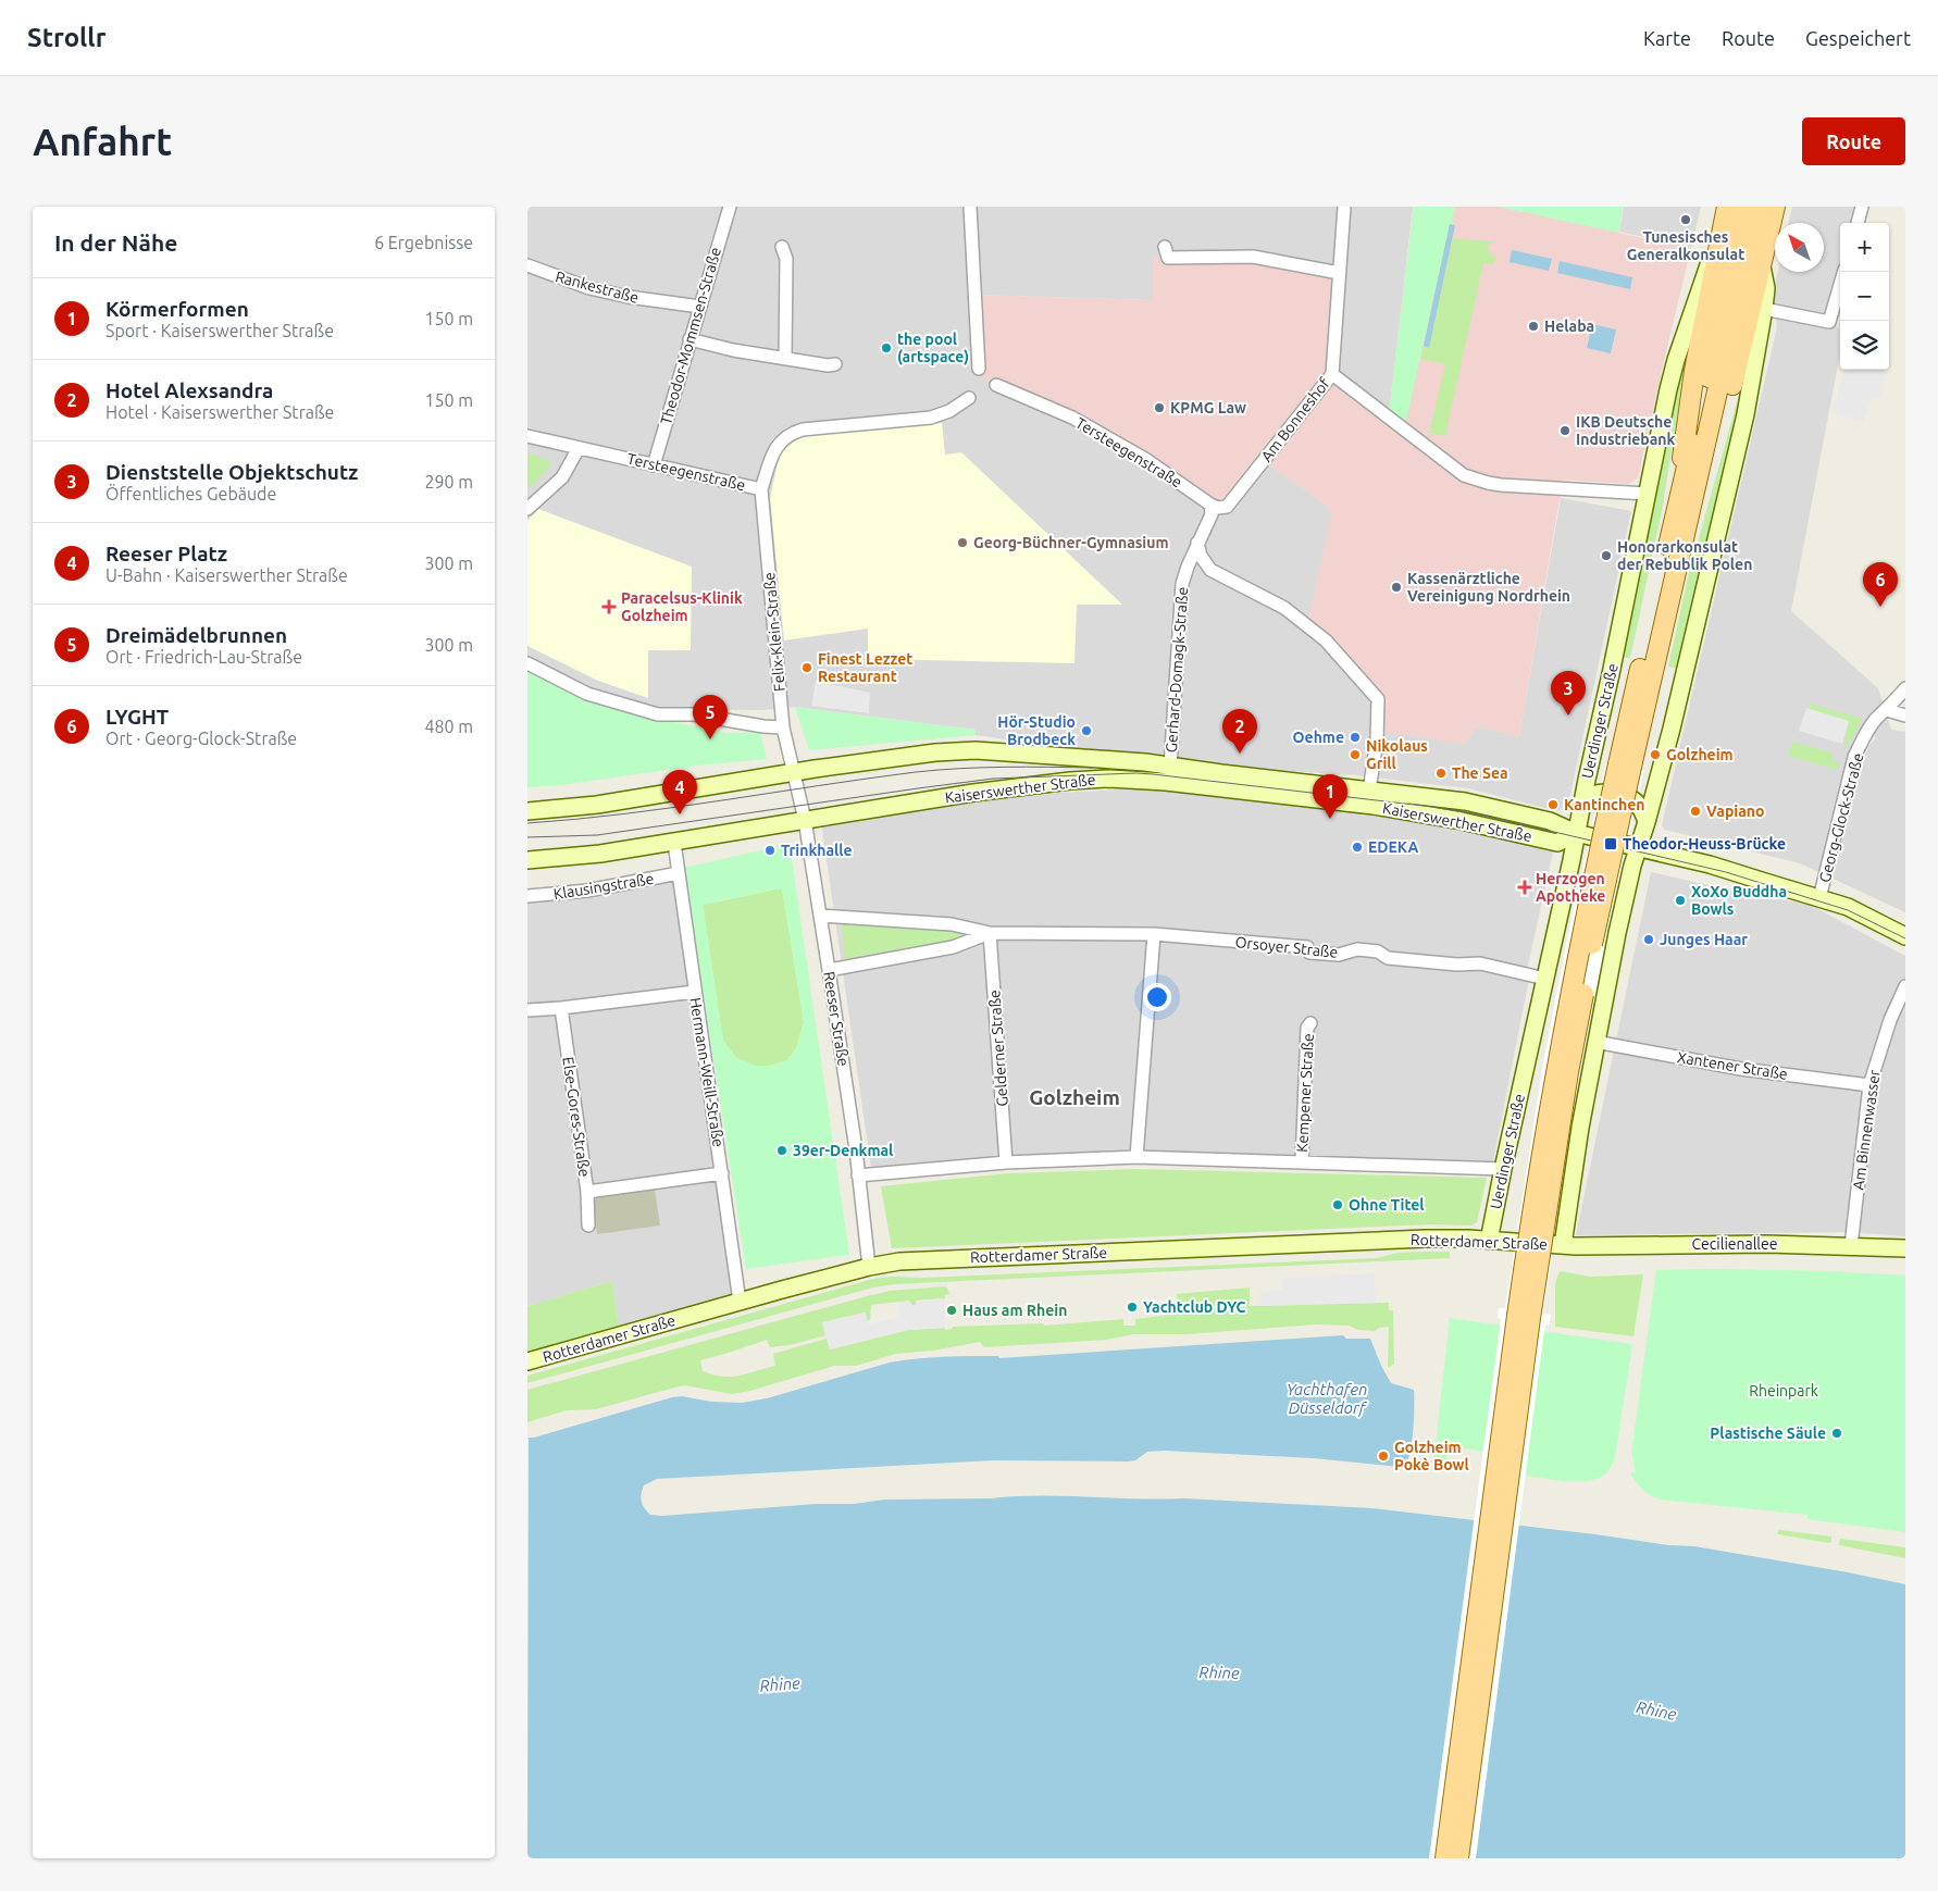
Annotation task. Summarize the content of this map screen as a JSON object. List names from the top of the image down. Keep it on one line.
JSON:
{"streets":{"street":["Rankestraße","Theodor-Mommsen-Straße","Am Bonneshof","Tersteegenstraße","Felix-Klein-Straße","Gerhard-Domagk-Straße","Uerdinger Straße","Kaiserswerther Straße","Georg-Glock-Straße","Klausingstraße","Orsoyer Straße","Reeser Straße","Gelderner Straße","Xantener Straße","Hermann-Weill-Straße","Kempener Straße","Else-Gores-Straße","Am Binnenwasser","Rotterdamer Straße","Cecilienallee"]},"crossings":[["Rankestraße","Theodor-Mommsen-Straße"],["Theodor-Mommsen-Straße","Tersteegenstraße"],["Am Bonneshof","Tersteegenstraße"],["Tersteegenstraße","Felix-Klein-Straße"],["Felix-Klein-Straße","Kaiserswerther Straße"],["Felix-Klein-Straße","Reeser Straße"],["Gerhard-Domagk-Straße","Kaiserswerther Straße"],["Uerdinger Straße","Kaiserswerther Straße"],["Uerdinger Straße","Orsoyer Straße"],["Uerdinger Straße","Rotterdamer Straße"],["Kaiserswerther Straße","Georg-Glock-Straße"],["Kaiserswerther Straße","Reeser Straße"],["Kaiserswerther Straße","Hermann-Weill-Straße"],["Klausingstraße","Hermann-Weill-Straße"],["Orsoyer Straße","Reeser Straße"],["Orsoyer Straße","Gelderner Straße"],["Reeser Straße","Rotterdamer Straße"],["Xantener Straße","Am Binnenwasser"],["Hermann-Weill-Straße","Rotterdamer Straße"],["Am Binnenwasser","Cecilienallee"],["Rotterdamer Straße","Cecilienallee"]],"districts":["Golzheim"],"water":["Yachthafen Düsseldorf","Rhine"],"parks":["Rheinpark"],"places":{"other":["Tunesisches Generalkonsulat","Helaba","the pool (artspace)","KPMG Law","IKB Deutsche Industriebank","Georg-Büchner-Gymnasium","Honorarkonsulat der Rebublik Polen","Kassenärztliche Vereinigung Nordrhein","Finest Lezzet Restaurant","Hör-Studio Brodbeck","Oehme","Nikolaus Grill","Golzheim","The Sea","Kantinchen","Vapiano","EDEKA","Trinkhalle","XoXo Buddha Bowls","Junges Haar","39er-Denkmal","Ohne Titel","Yachtclub DYC","Haus am Rhein","Plastische Säule","Golzheim Pokè Bowl"],"health":["Paracelsus-Klinik Golzheim","Herzogen Apotheke"],"transit":["Theodor-Heuss-Brücke"]},"north":"top left","page":{"header":"Strollr","nav":["Karte","Route","Gespeichert"],"buttons":"Route","title":"Anfahrt","heading":["In der Nähe","6 Ergebnisse"],"map_buttons":["+","−"],"list":[{"mark":"1","name":"Körmerformen","note":"Sport · Kaiserswerther Straße","value":"150 m"},{"mark":"2","name":"Hotel Alexsandra","note":"Hotel · Kaiserswerther Straße","value":"150 m"},{"mark":"3","name":"Dienststelle Objektschutz","note":"Öffentliches Gebäude","value":"290 m"},{"mark":"4","name":"Reeser Platz","note":"U-Bahn · Kaiserswerther Straße","value":"300 m"},{"mark":"5","name":"Dreimädelbrunnen","note":"Ort · Friedrich-Lau-Straße","value":"300 m"},{"mark":"6","name":"LYGHT","note":"Ort · Georg-Glock-Straße","value":"480 m"}],"pins":["6","3","5","2","4","1"]}}
